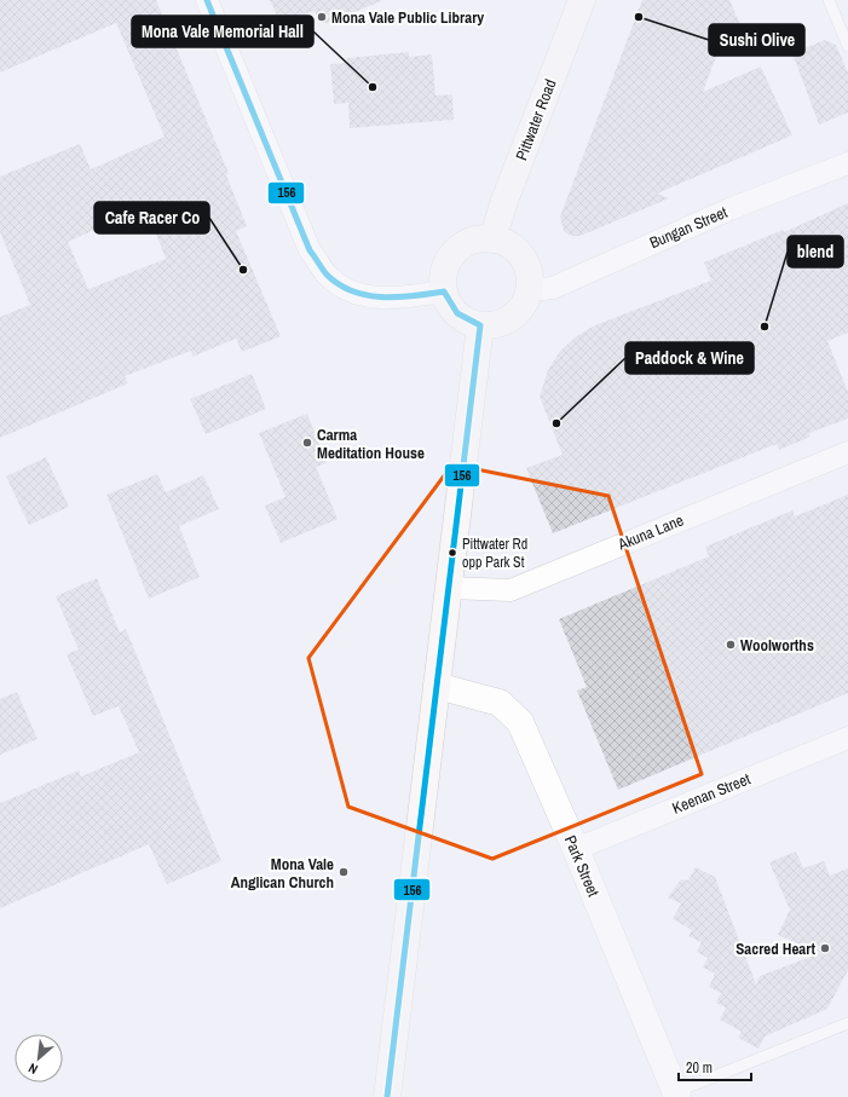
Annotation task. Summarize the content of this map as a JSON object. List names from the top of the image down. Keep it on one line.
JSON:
{"streets":{"main road":["Pittwater Road"],"street":["Bungan Street","Akuna Lane","Keenan Street","Park Street"]},"crossings":[["Pittwater Road","Bungan Street"],["Keenan Street","Park Street"]],"places":["Mona Vale Public Library","Sushi Olive","Mona Vale Memorial Hall","Cafe Racer Co","blend","Paddock & Wine","Carma Meditation House","Pittwater Rd opp Park St","Woolworths","Mona Vale Anglican Church","Sacred Heart"],"lines":["transit line 156"],"scale_bar":"20 m","north":"bottom left"}
